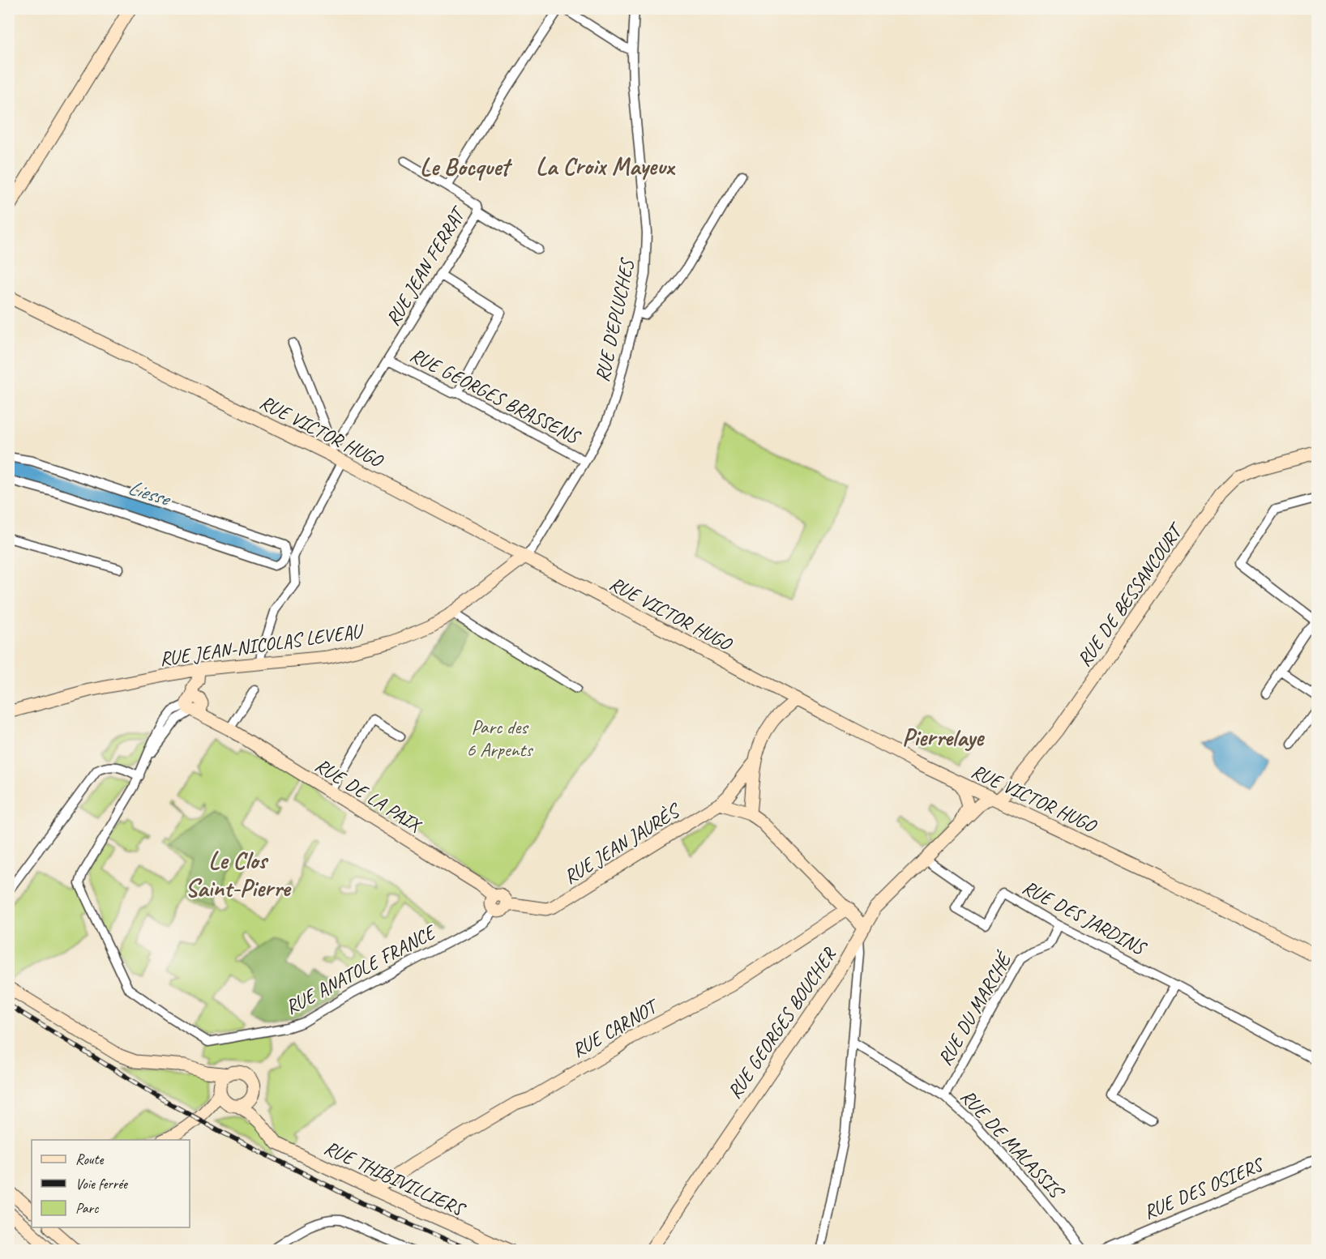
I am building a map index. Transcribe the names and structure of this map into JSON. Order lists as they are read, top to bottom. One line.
{"streets":{"street":["RUE JEAN FERRAT","RUE D'EPLUCHES","RUE GEORGES BRASSENS","RUE VICTOR HUGO","RUE DE BESSANCOURT","RUE JEAN-NICOLAS LEVEAU","RUE DE LA PAIX","RUE JEAN JAURÈS","RUE DES JARDINS","RUE ANATOLE FRANCE","RUE DU MARCHÉ","RUE GEORGES BOUCHER","RUE CARNOT","RUE DE MALASSIS","RUE THIBIVILLIERS","RUE DES OSIERS"]},"crossings":[["RUE JEAN FERRAT","RUE GEORGES BRASSENS"],["RUE JEAN FERRAT","RUE VICTOR HUGO"],["RUE D'EPLUCHES","RUE GEORGES BRASSENS"],["RUE D'EPLUCHES","RUE VICTOR HUGO"],["RUE D'EPLUCHES","RUE JEAN-NICOLAS LEVEAU"],["RUE VICTOR HUGO","RUE DE BESSANCOURT"],["RUE VICTOR HUGO","RUE JEAN-NICOLAS LEVEAU"],["RUE VICTOR HUGO","RUE GEORGES BOUCHER"],["RUE DE BESSANCOURT","RUE GEORGES BOUCHER"],["RUE DE LA PAIX","RUE JEAN JAURÈS"],["RUE DE LA PAIX","RUE ANATOLE FRANCE"],["RUE JEAN JAURÈS","RUE ANATOLE FRANCE"],["RUE DES JARDINS","RUE DU MARCHÉ"],["RUE DES JARDINS","RUE GEORGES BOUCHER"],["RUE DU MARCHÉ","RUE DE MALASSIS"],["RUE CARNOT","RUE THIBIVILLIERS"]],"districts":["La Croix Mayeux","Le Bocquet","Pierrelaye","Le Clos Saint-Pierre"],"water":["Liesse"],"parks":["Parc des 6 Arpents"],"legend":["Route","Voie ferrée","Parc"]}
